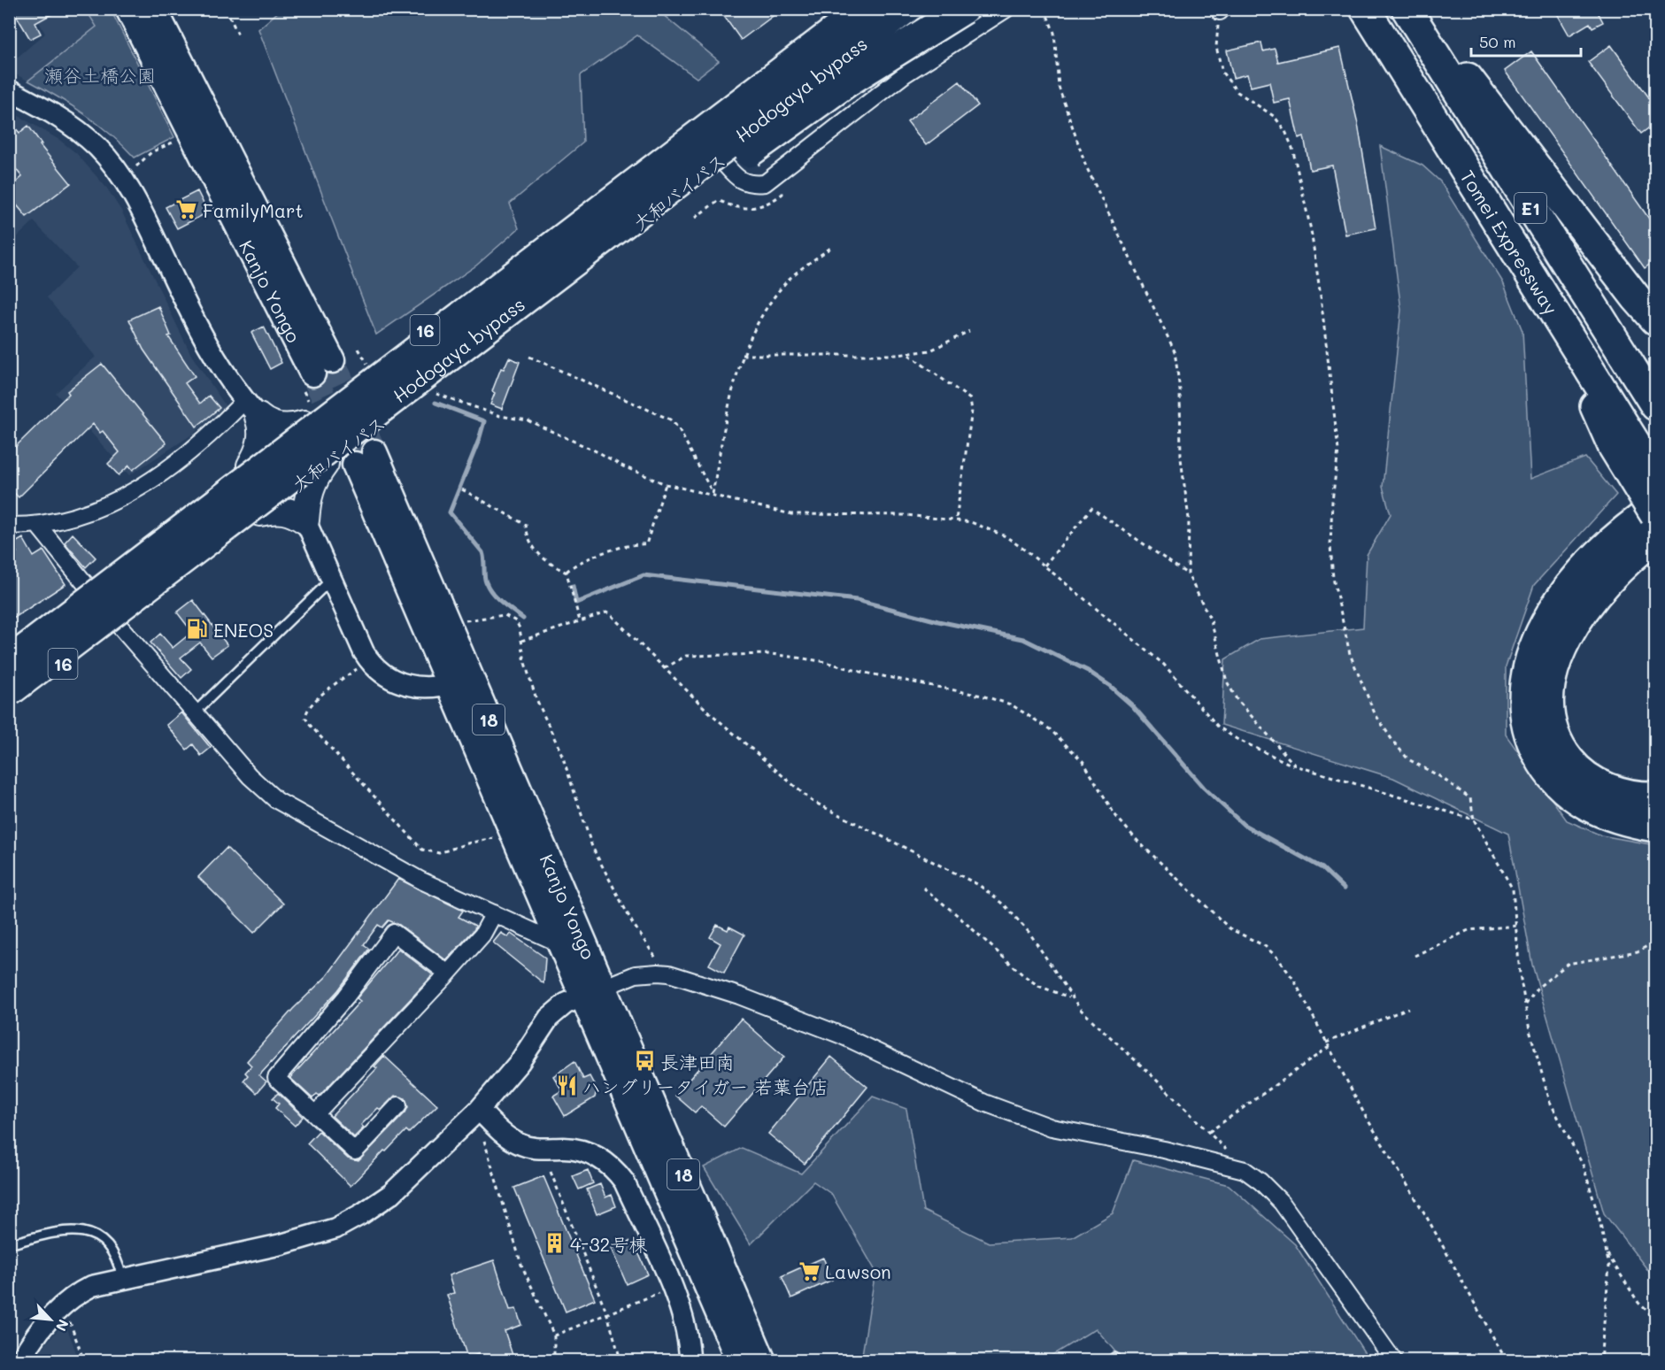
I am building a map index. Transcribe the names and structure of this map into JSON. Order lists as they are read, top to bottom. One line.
{"streets":{"highway":["Hodogaya bypass","大和バイパス","E1","Tomei Expressway","16"],"main road":["Kanjo Yongo","18"]},"crossings":[["Hodogaya bypass","大和バイパス"]],"parks":["瀬谷土橋公園"],"places":{"supermarket":["FamilyMart","Lawson"],"fuel station":["ENEOS"],"bus stop":["長津田南"],"restaurant":["ハングリータイガー 若葉台店"],"building":["4-32号棟"]},"scale_bar":"50 m","north":"bottom right"}
